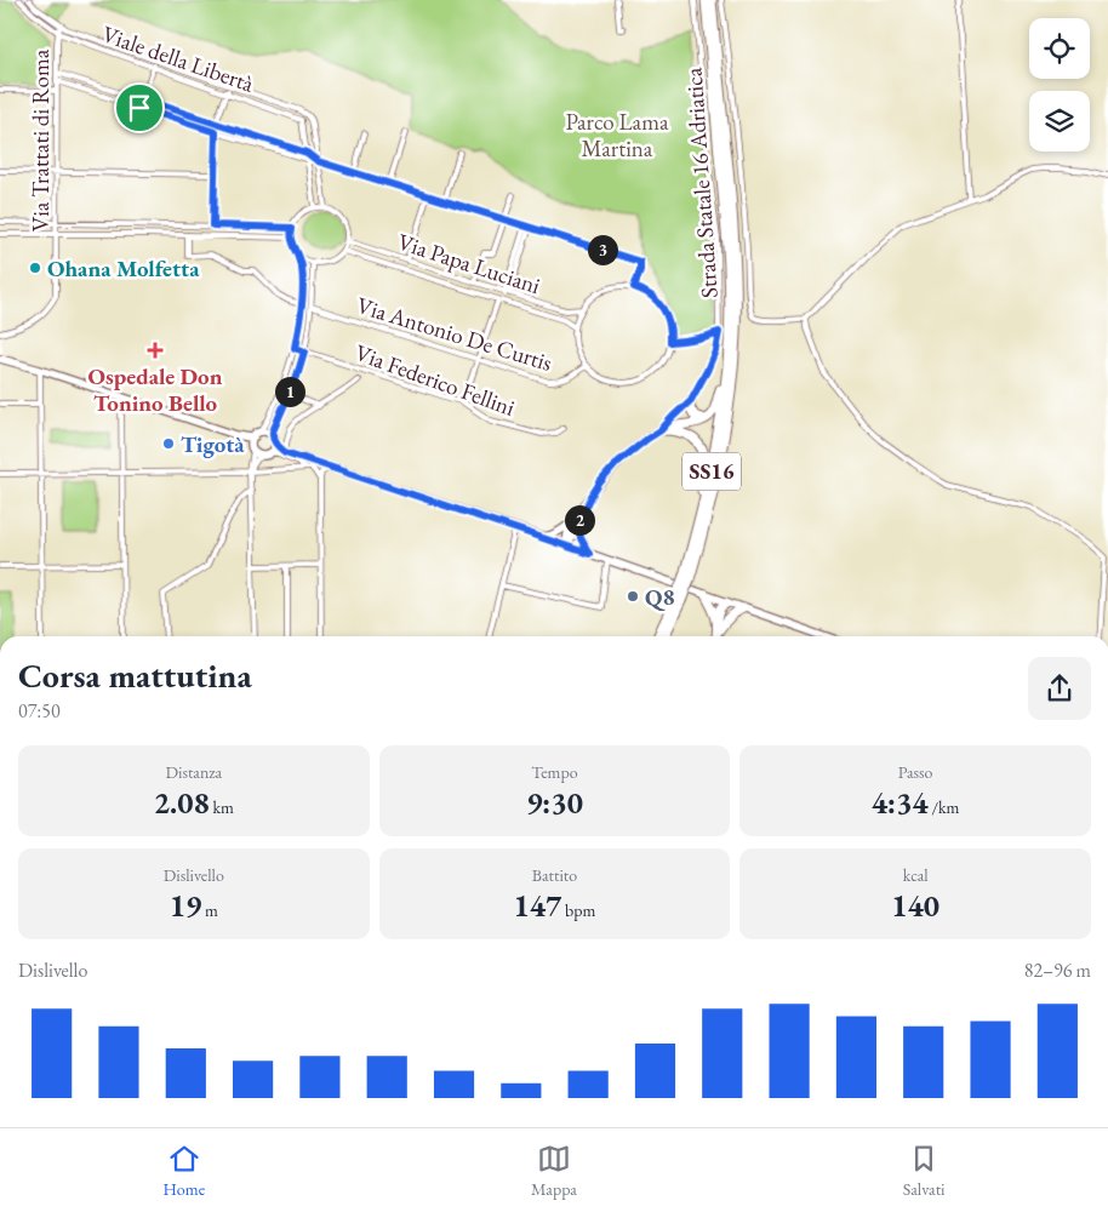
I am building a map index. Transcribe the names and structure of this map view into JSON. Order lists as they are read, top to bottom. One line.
{"streets":{"highway":["Strada Statale 16 Adriatica","SS16"],"street":["Viale della Libertà","Via Trattati di Roma","Via Papa Luciani","Via Antonio De Curtis","Via Federico Fellini"]},"crossings":[["Viale della Libertà","Via Trattati di Roma"],["Via Papa Luciani","Via Antonio De Curtis"]],"parks":["Parco Lama Martina"],"places":{"other":["Ohana Molfetta","Tigotà","Q8"],"health":["Ospedale Don Tonino Bello"]},"page":{"pins":["3","1","2"],"heading":["Corsa mattutina","07:50"],"stats":[["Distanza","2.08 km"],["Tempo","9:30"],["Passo","4:34 /km"],["Dislivello","19 m"],["Battito","147 bpm"],["kcal","140"]],"chart":["Dislivello","82–96 m"],"tabs":["Home","Mappa","Salvati"]}}
